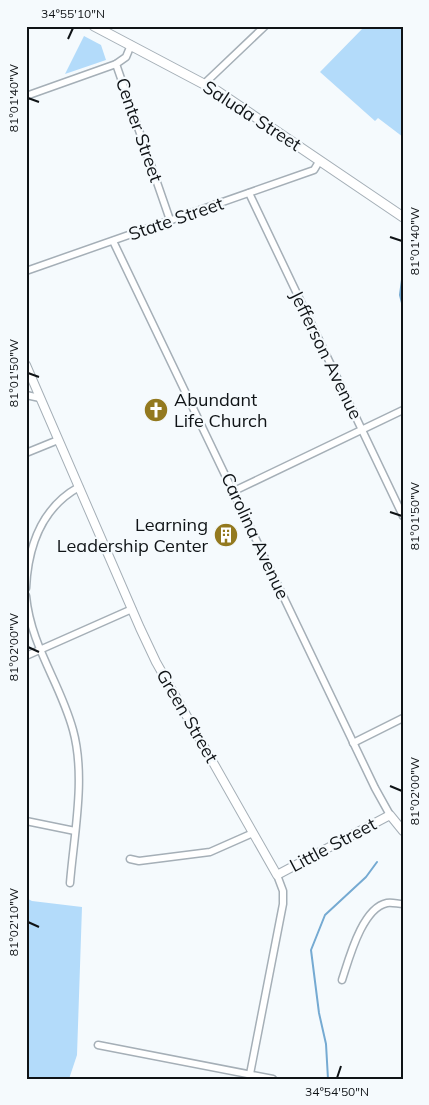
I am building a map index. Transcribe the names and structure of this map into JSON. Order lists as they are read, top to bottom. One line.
{"streets":{"main road":["Saluda Street"],"street":["Center Street","State Street","Jefferson Avenue","Carolina Avenue","Green Street","Little Street"]},"crossings":[["Saluda Street","Center Street"],["Saluda Street","State Street"],["Center Street","State Street"],["State Street","Jefferson Avenue"],["State Street","Carolina Avenue"],["Carolina Avenue","Little Street"],["Green Street","Little Street"]],"places":{"church":["Abundant Life Church"],"building":["Learning Leadership Center"]},"coordinates":["34°55'10\"N","81°01'40\"W","81°01'50\"W","81°02'00\"W","81°02'10\"W","34°54'50\"N"]}
